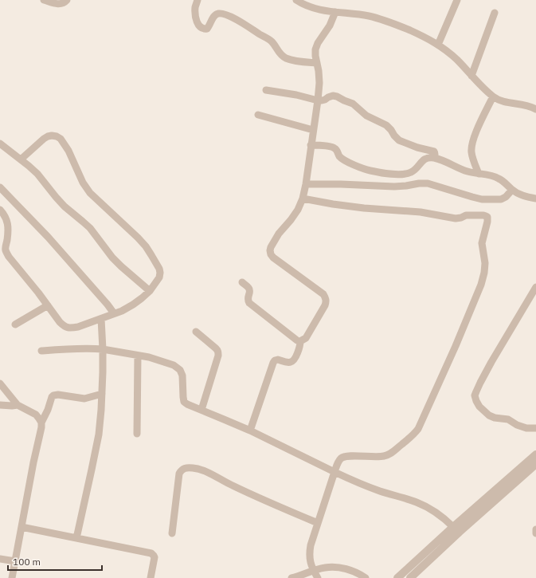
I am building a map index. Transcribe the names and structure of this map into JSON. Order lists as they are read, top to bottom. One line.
{"scale_bar":"100 m"}
